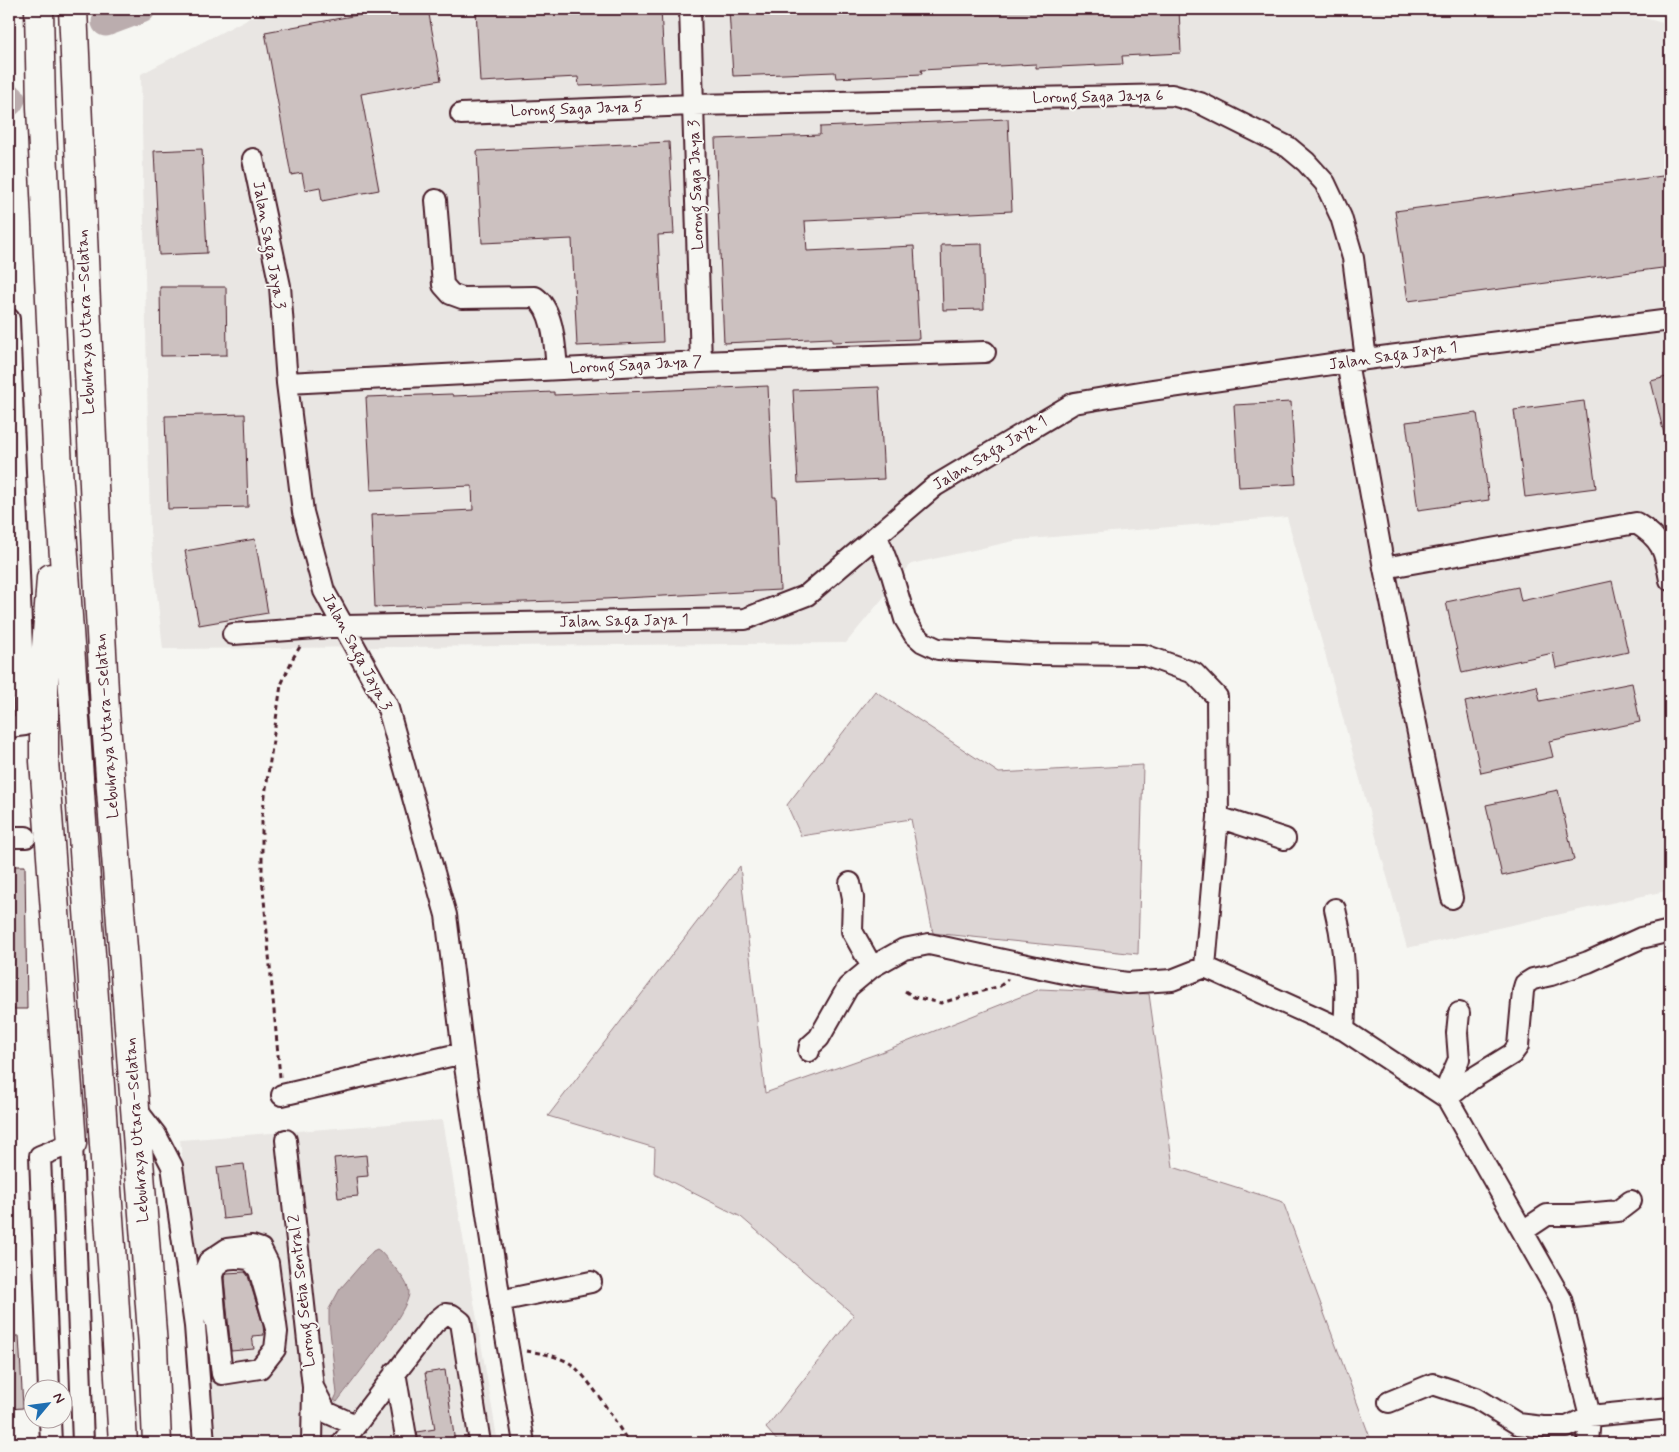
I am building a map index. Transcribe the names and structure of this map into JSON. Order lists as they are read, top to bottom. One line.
{"streets":{"highway":["Lebuhraya Utara–Selatan"],"street":["Lorong Saga Jaya 6","Lorong Saga Jaya 5","Lorong Saga Jaya 3","Jalan Saga Jaya 3","Jalan Saga Jaya 1","Lorong Saga Jaya 7","Lorong Setia Sentral 2"]},"crossings":[["Lorong Saga Jaya 6","Lorong Saga Jaya 5"],["Lorong Saga Jaya 6","Lorong Saga Jaya 3"],["Lorong Saga Jaya 6","Jalan Saga Jaya 1"],["Lorong Saga Jaya 5","Lorong Saga Jaya 3"],["Lorong Saga Jaya 3","Lorong Saga Jaya 7"],["Jalan Saga Jaya 3","Jalan Saga Jaya 1"],["Jalan Saga Jaya 3","Lorong Saga Jaya 7"]],"north":"top right"}
